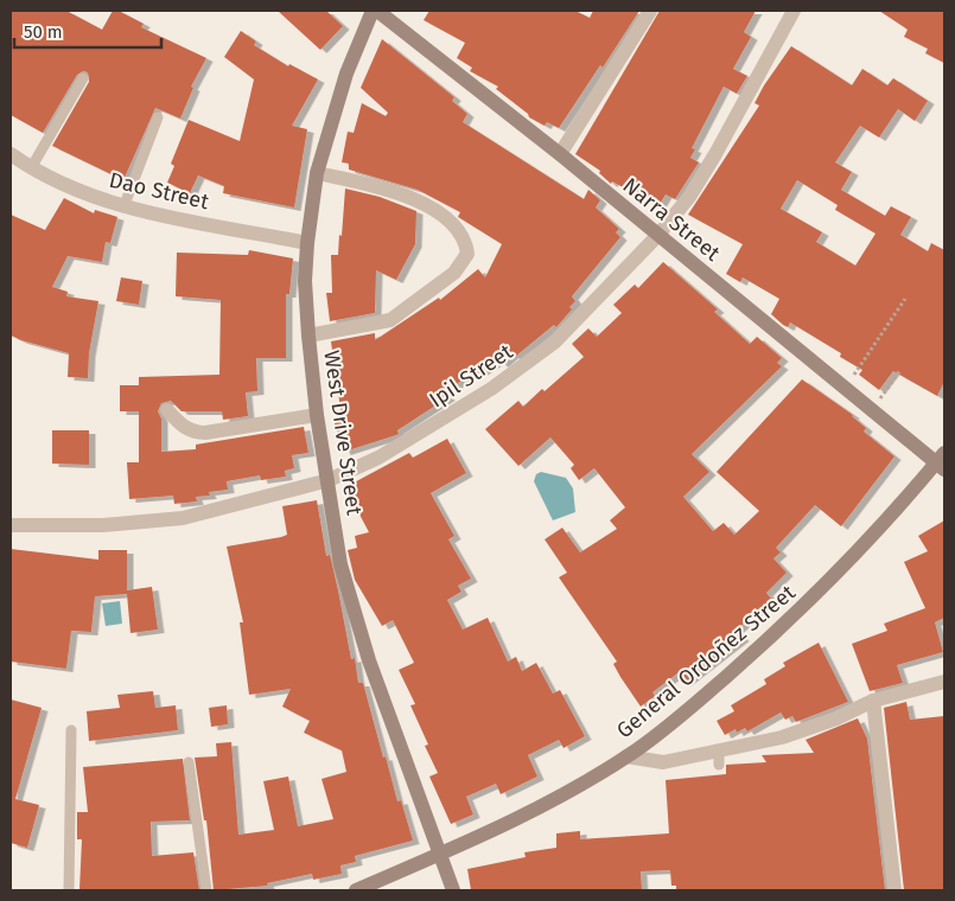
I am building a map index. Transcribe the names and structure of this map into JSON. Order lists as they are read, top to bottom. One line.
{"streets":{"street":["Dao Street","Narra Street","Ipil Street","West Drive Street","General Ordoñez Street"]},"crossings":[["Dao Street","West Drive Street"],["Narra Street","Ipil Street"],["Narra Street","General Ordoñez Street"],["Ipil Street","West Drive Street"],["West Drive Street","General Ordoñez Street"]],"scale_bar":"50 m"}
